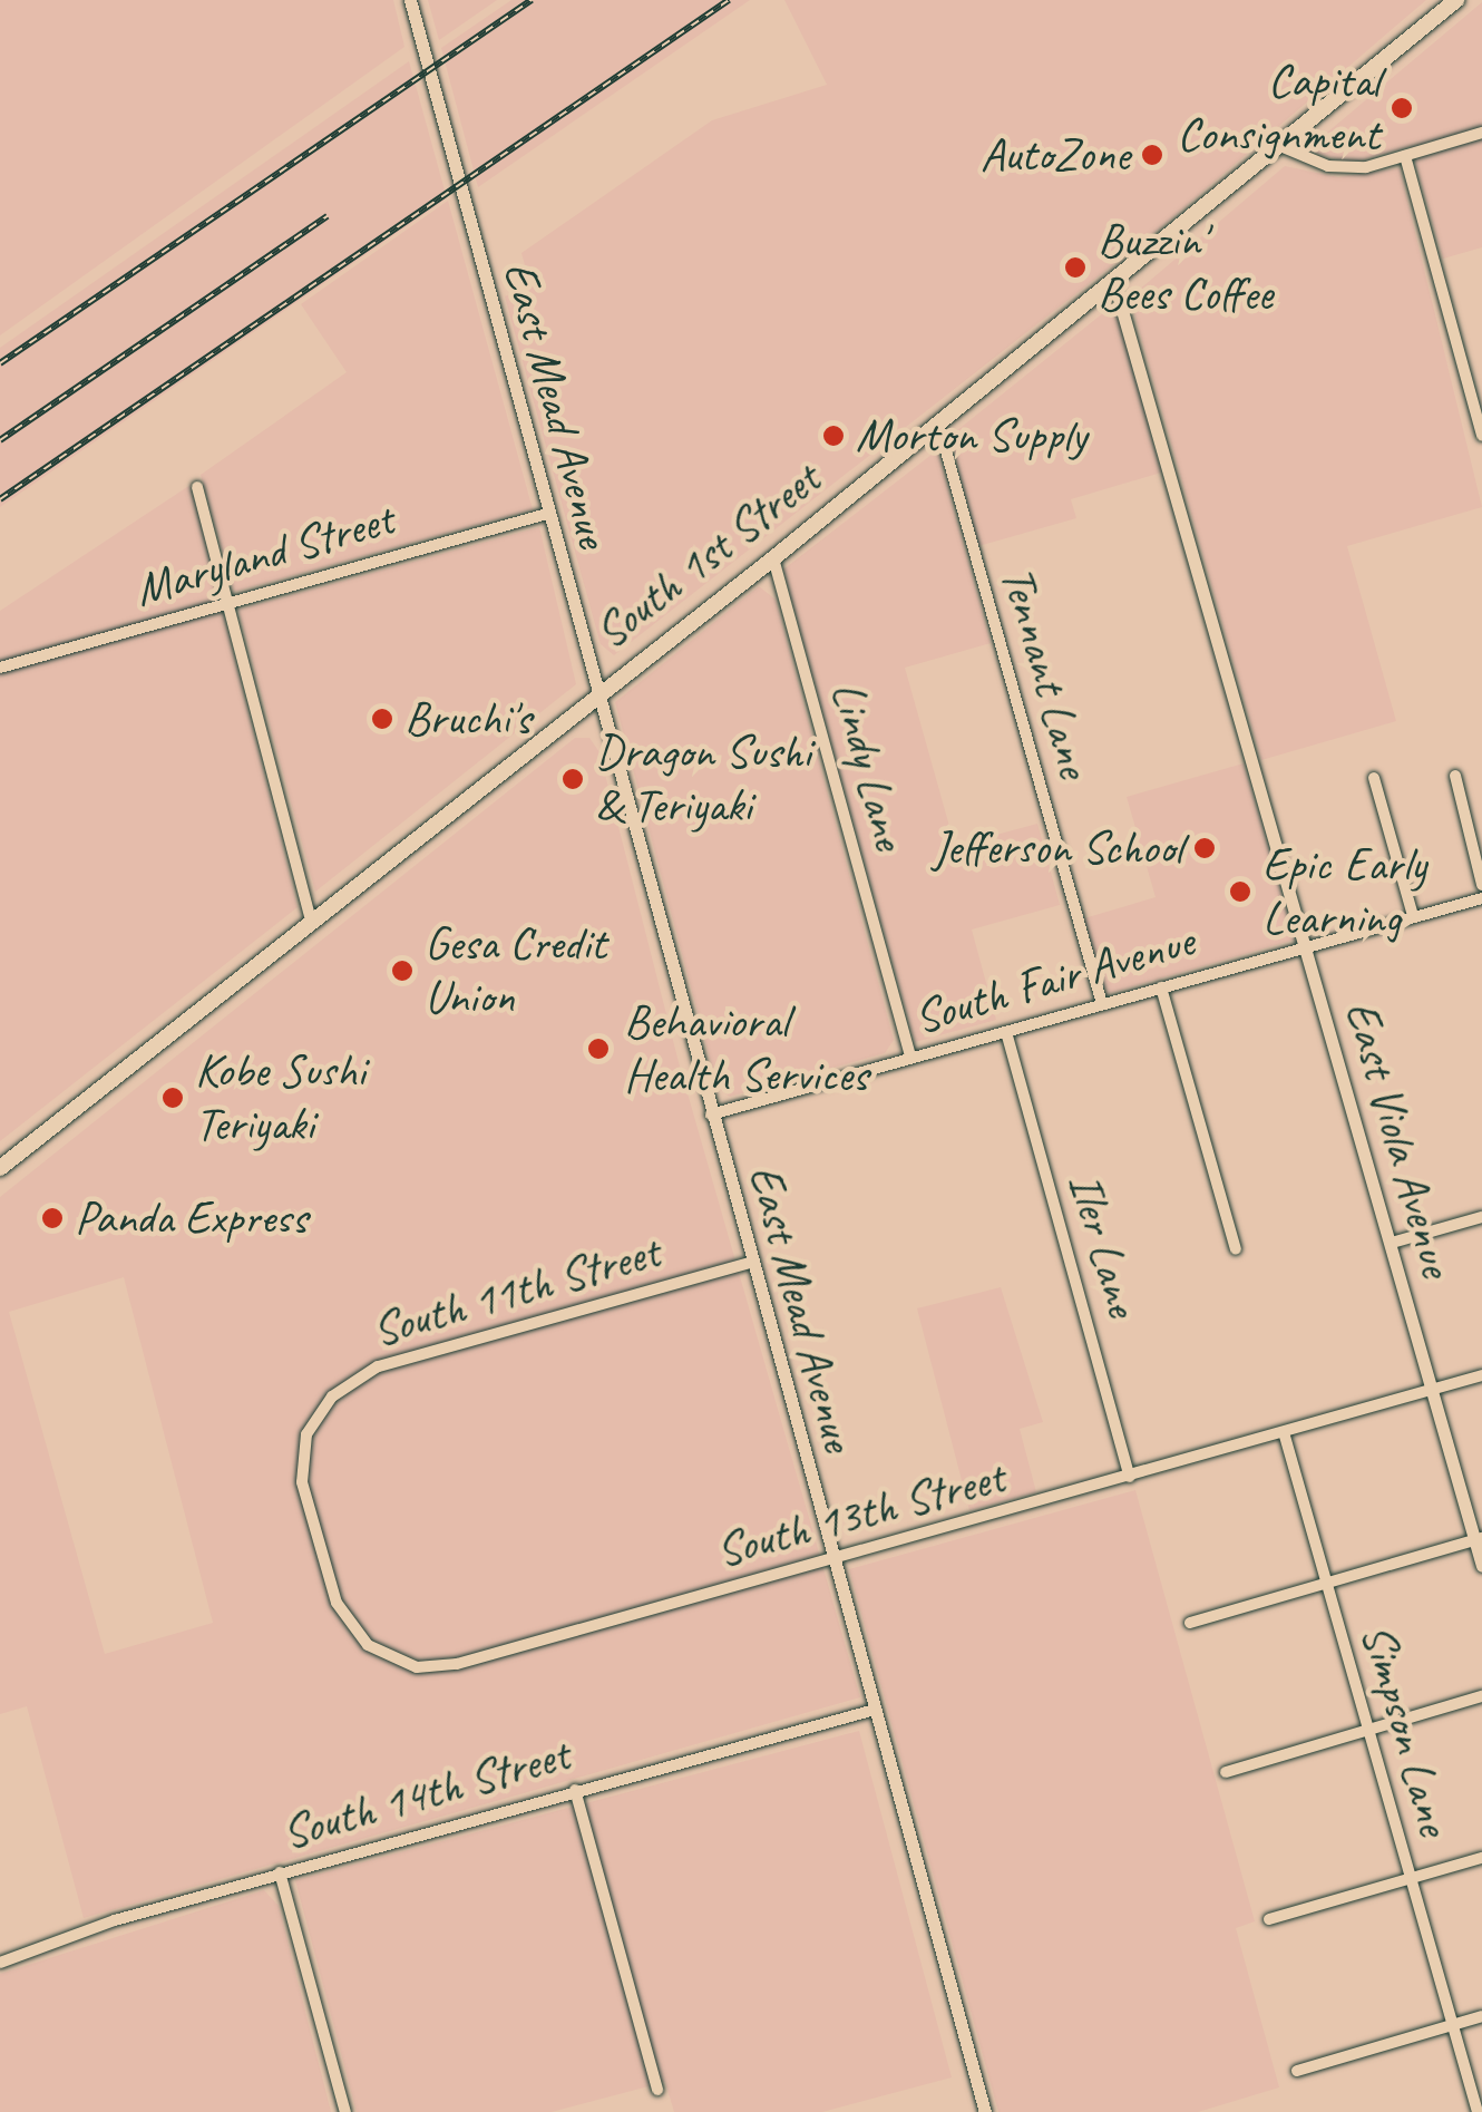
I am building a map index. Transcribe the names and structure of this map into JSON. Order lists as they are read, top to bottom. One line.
{"streets":{"main road":["South 1st Street"],"street":["East Mead Avenue","Maryland Street","Tennant Lane","Lindy Lane","South Fair Avenue","East Viola Avenue","Iler Lane","South 11th Street","South 13th Street","Simpson Lane","South 14th Street"]},"crossings":[["East Mead Avenue","Maryland Street"],["East Mead Avenue","South 1st Street"],["East Mead Avenue","South Fair Avenue"],["East Mead Avenue","South 11th Street"],["East Mead Avenue","South 13th Street"],["East Mead Avenue","South 14th Street"],["South 1st Street","Tennant Lane"],["South 1st Street","Lindy Lane"],["South 1st Street","East Viola Avenue"],["Tennant Lane","South Fair Avenue"],["Lindy Lane","South Fair Avenue"],["South Fair Avenue","East Viola Avenue"],["South Fair Avenue","Iler Lane"],["East Viola Avenue","South 13th Street"],["Iler Lane","South 13th Street"],["South 11th Street","South 13th Street"],["South 13th Street","Simpson Lane"]],"places":["Capital Consignment","AutoZone","Buzzin' Bees Coffee","Morton Supply","Bruchi's","Dragon Sushi & Teriyaki","Jefferson School","Epic Early Learning","Gesa Credit Union","Behavioral Health Services","Kobe Sushi Teriyaki","Panda Express"]}
